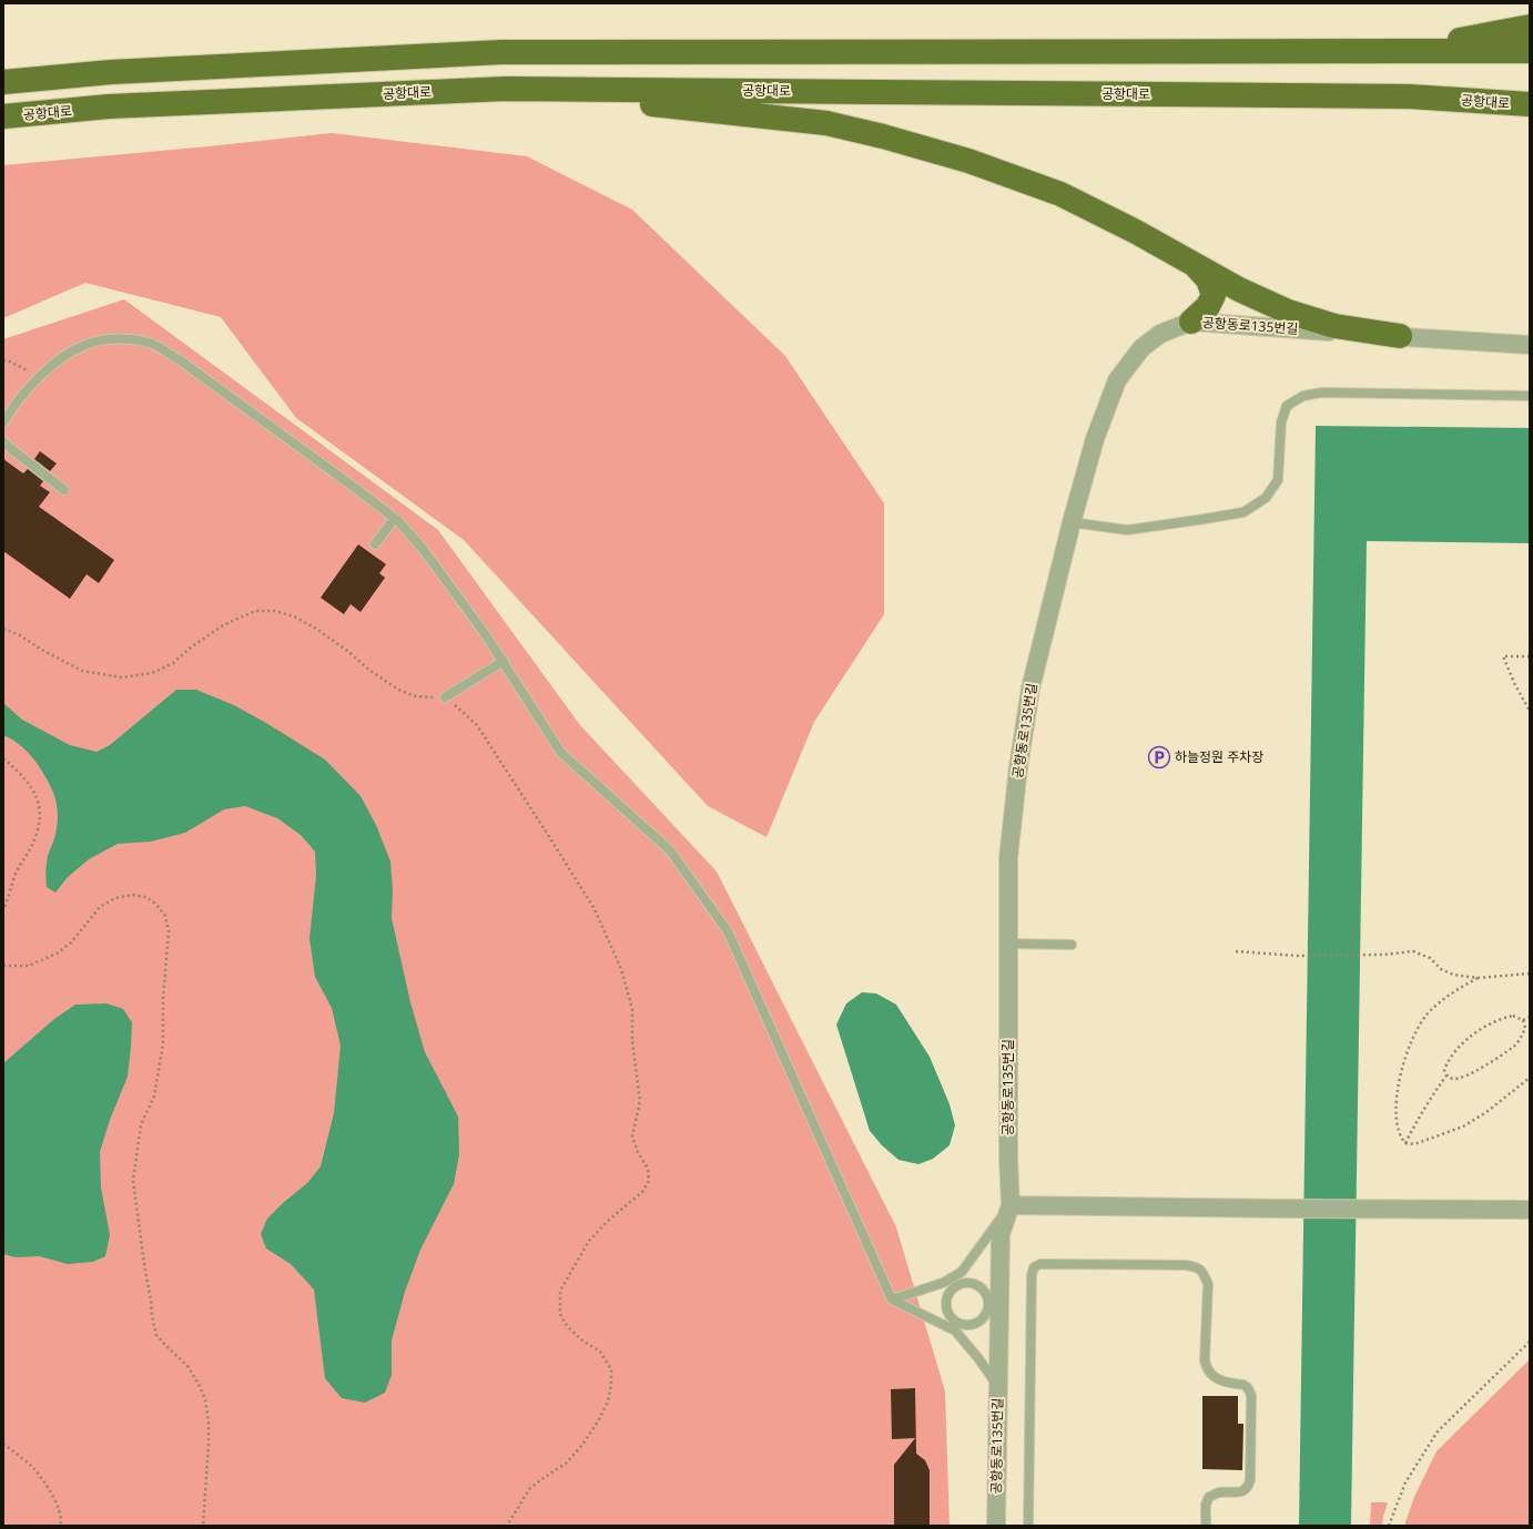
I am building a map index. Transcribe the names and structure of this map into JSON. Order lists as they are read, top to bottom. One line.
{"streets":{"highway":["공항대로"],"street":["공항동로135번길"]},"places":{"parking":["하늘정원 주차장"]}}
